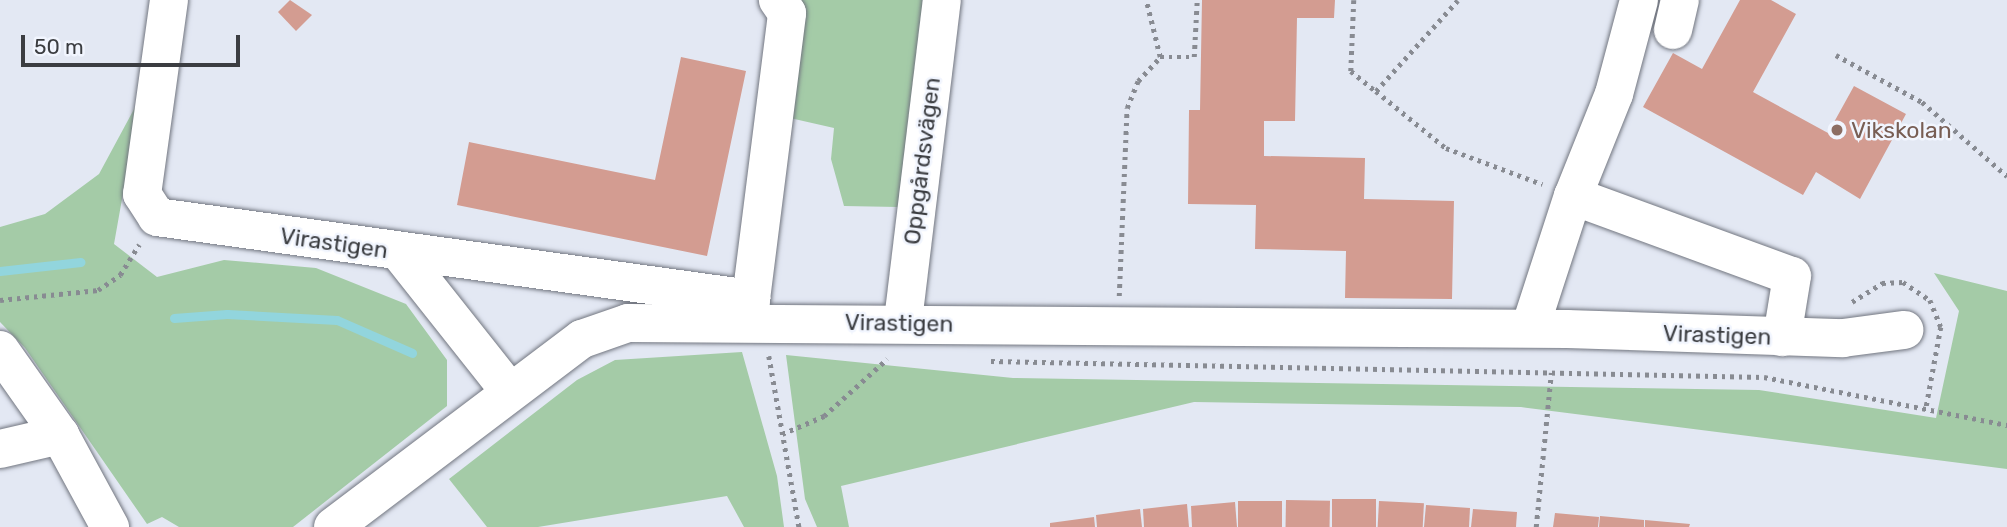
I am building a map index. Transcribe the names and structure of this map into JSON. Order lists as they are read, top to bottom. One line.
{"streets":{"street":["Oppgårdsvägen","Virastigen"]},"crossings":[["Oppgårdsvägen","Virastigen"]],"places":["Vikskolan"],"scale_bar":"50 m"}
